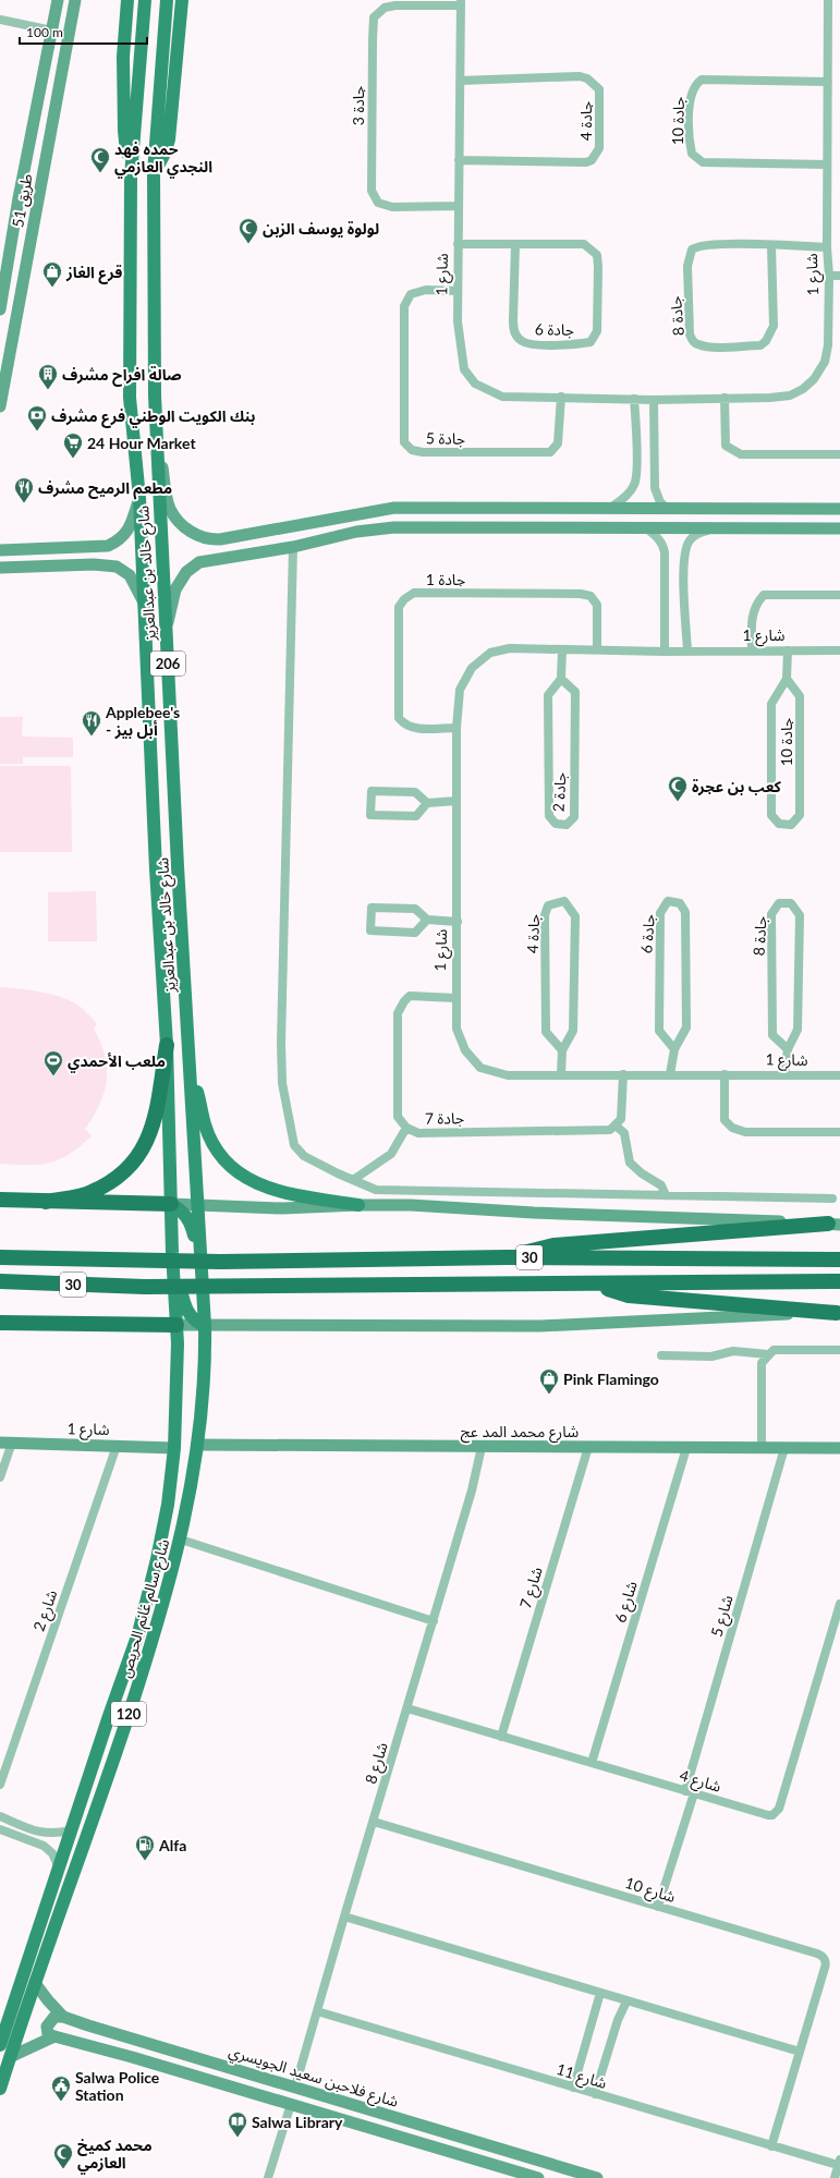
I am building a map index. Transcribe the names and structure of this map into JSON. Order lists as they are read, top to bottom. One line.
{"streets":{"highway":["30"],"main road":["شارع خالد بن عبدالعزيز","206","شارع سالم غانم الحريص","120"],"street":["جادة 3","جادة 4","جادة 10","طريق 51","شارع 1","جادة 8","جادة 6","جادة 5","جادة 1","جادة 2","جادة 7","شارع محمد المد عج","شارع 7","شارع 6","شارع 2","شارع 5","شارع 8","شارع 4","شارع 10","شارع فلاحبن سعيد الجويسري","شارع 11"]},"crossings":[["جادة 3","شارع 1"],["جادة 4","شارع 1"],["جادة 10","شارع 1"],["شارع 1","جادة 8"],["شارع 1","جادة 6"],["شارع 1","جادة 5"],["شارع 1","جادة 1"],["شارع 1","جادة 7"],["شارع 1","شارع سالم غانم الحريص"],["شارع 1","شارع 2"],["شارع خالد بن عبدالعزيز","شارع سالم غانم الحريص"],["شارع محمد المد عج","شارع 7"],["شارع محمد المد عج","شارع 6"],["شارع محمد المد عج","شارع سالم غانم الحريص"],["شارع محمد المد عج","شارع 5"],["شارع محمد المد عج","شارع 8"],["شارع 7","شارع 4"],["شارع 6","شارع 4"],["شارع 5","شارع 4"],["شارع 5","شارع 10"],["شارع 8","شارع 4"],["شارع 8","شارع 10"],["شارع 8","شارع فلاحبن سعيد الجويسري"],["شارع 8","شارع 11"],["شارع 10","شارع 11"]],"places":{"mosque":["حمده فهد النجدي العازمي","لولوة يوسف الزبن","كعب بن عجرة","محمد كميخ العازمي"],"shop":["قرع الغاز","Pink Flamingo"],"building":["صالة افراح مشرف"],"bank":["بنك الكويت الوطني فرع مشرف"],"supermarket":["24 Hour Market"],"restaurant":["مطعم الرميح مشرف","Applebee's - أبل بيز"],"sports":["ملعب الأحمدي"],"fuel station":["Alfa"],"public building":["Salwa Police Station"],"library":["Salwa Library"]},"scale_bar":"100 m"}
